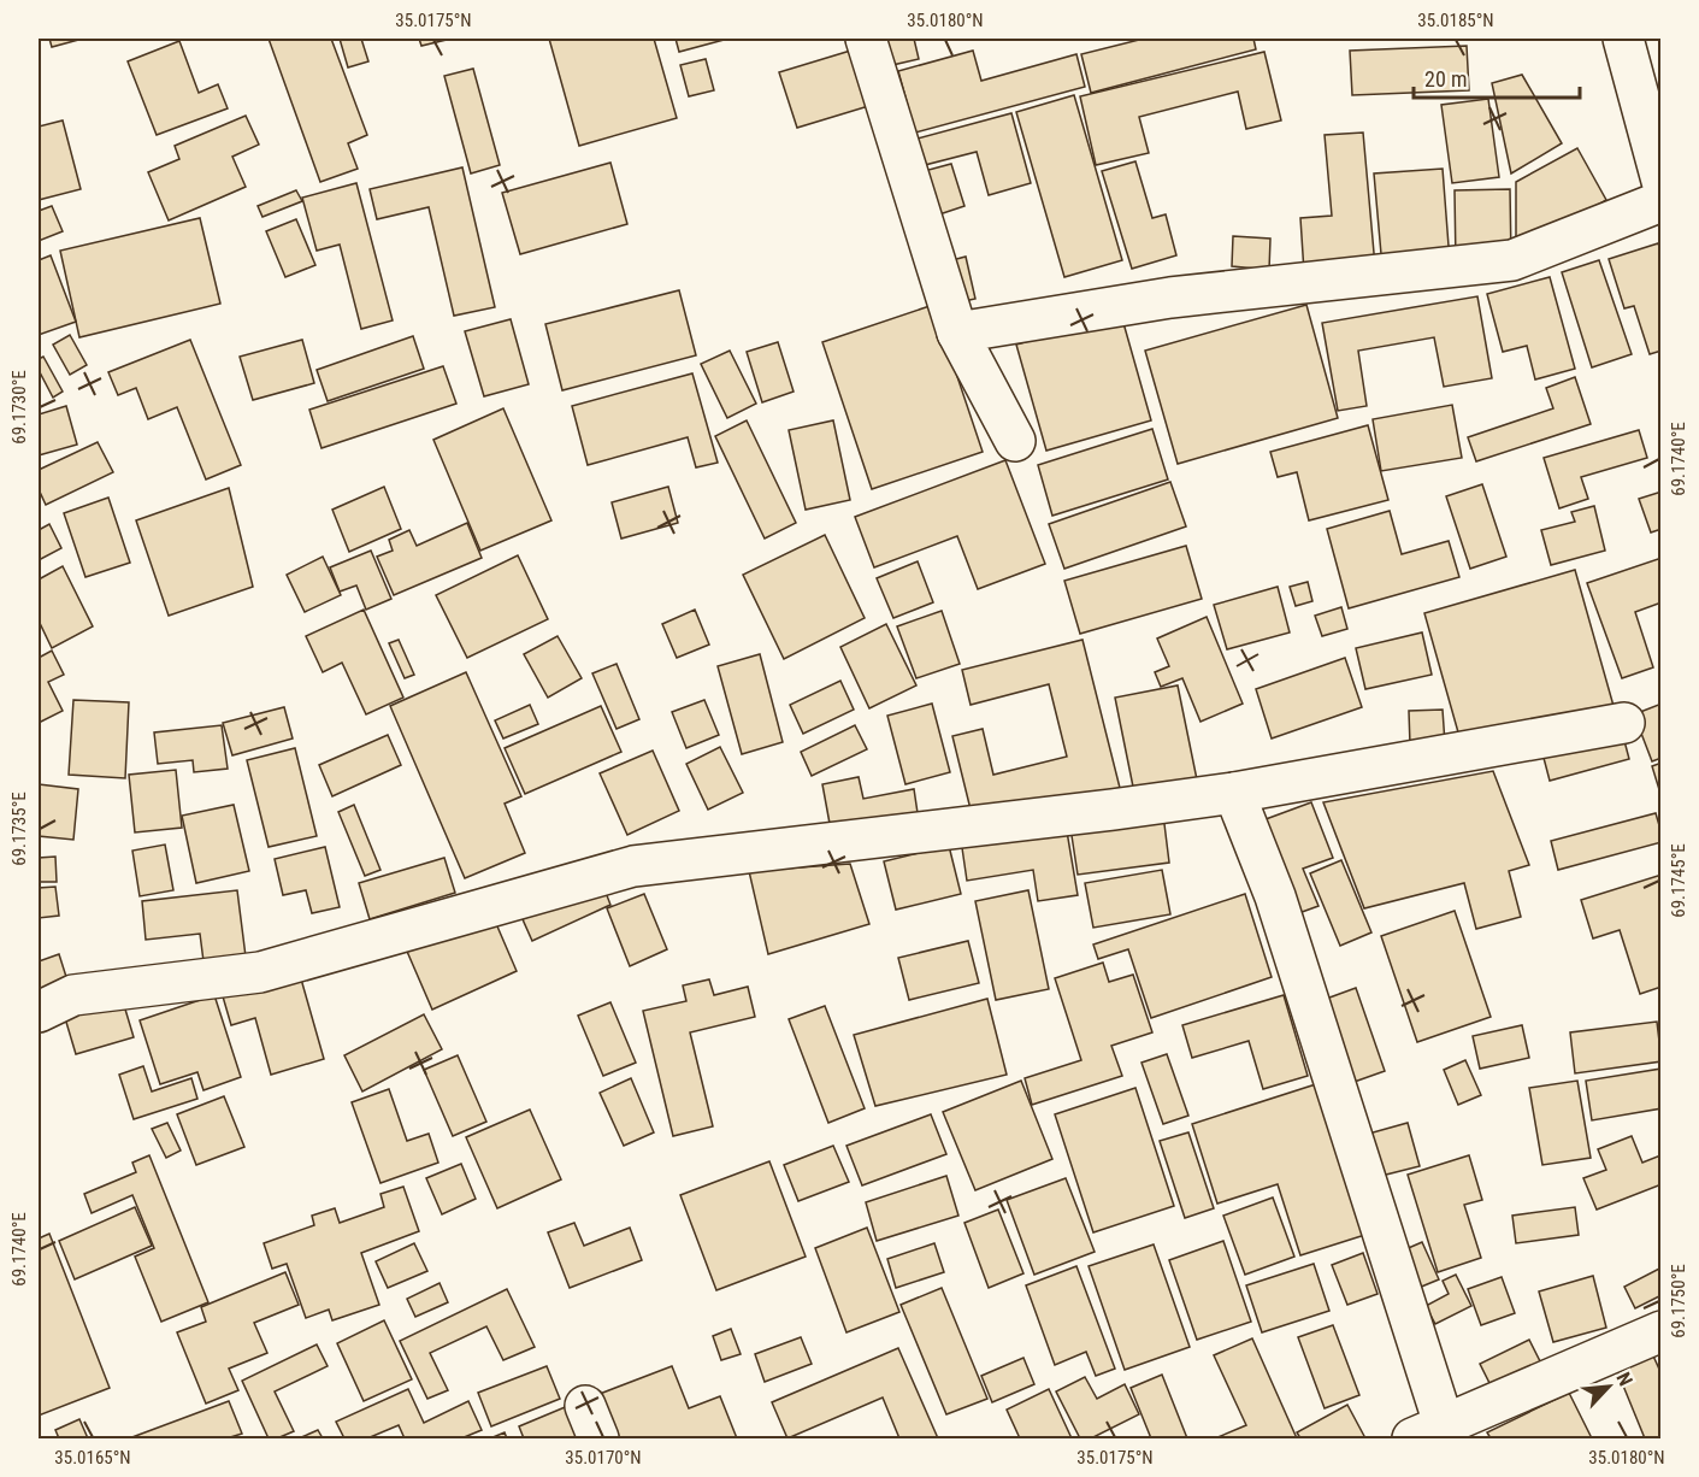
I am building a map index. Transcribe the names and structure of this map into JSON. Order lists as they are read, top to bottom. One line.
{"scale_bar":"20 m","north":"top right","coordinates":["35.0175°N","35.0180°N","35.0185°N","69.1730°E","69.1740°E","69.1735°E","69.1745°E","69.1750°E","35.0165°N","35.0170°N"]}
